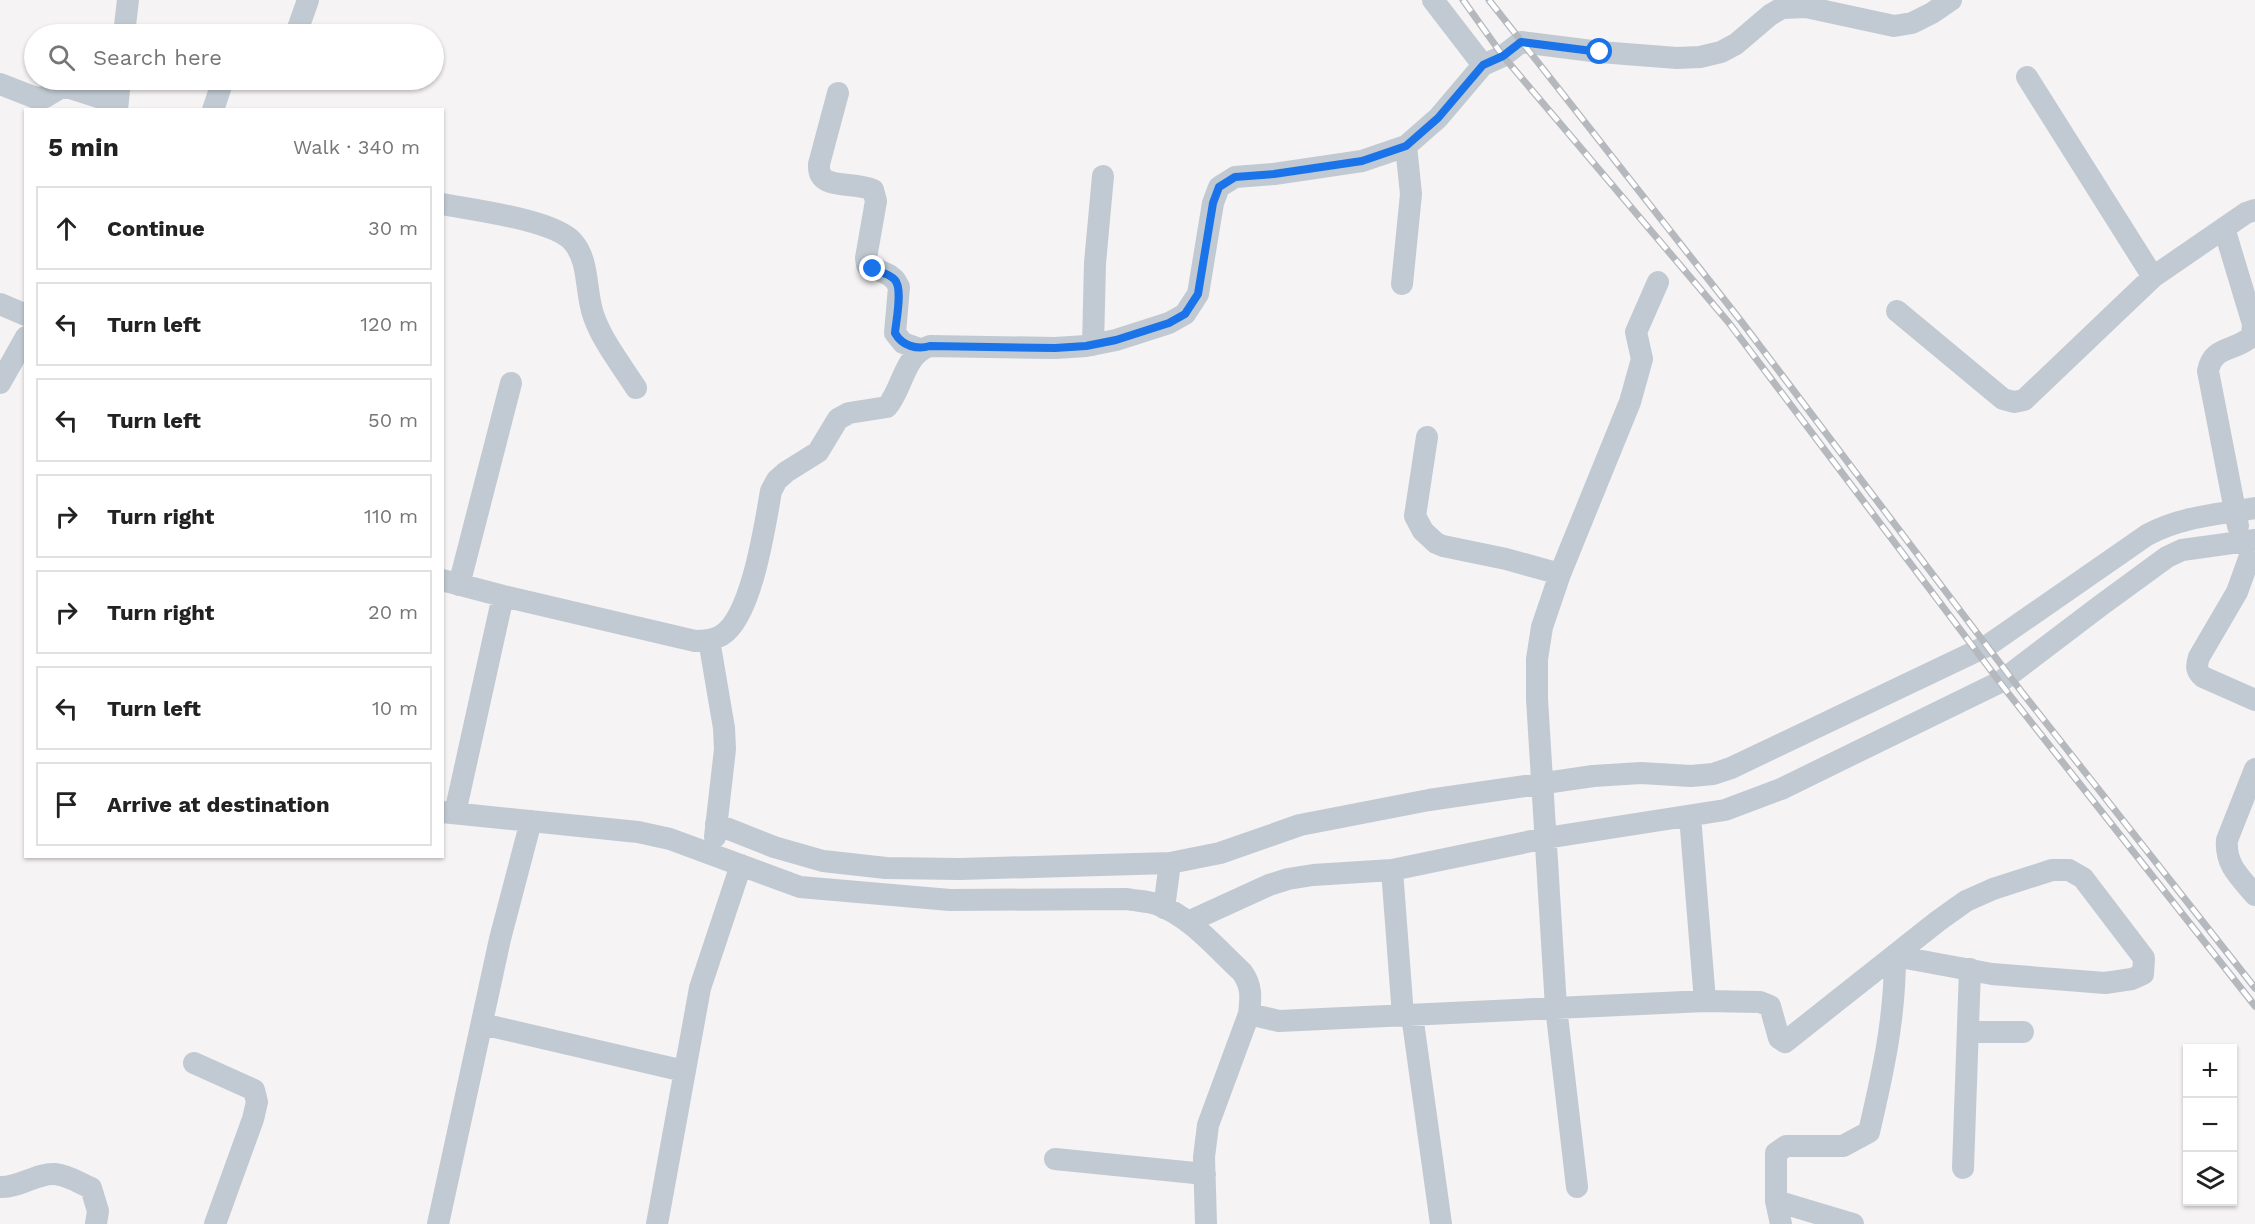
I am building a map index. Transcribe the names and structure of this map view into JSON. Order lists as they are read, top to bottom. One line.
{"page":{"search":"Search here","heading":["5 min","Walk · 340 m"],"list":[["Continue","30 m"],["Turn left","120 m"],["Turn left","50 m"],["Turn right","110 m"],["Turn right","20 m"],["Turn left","10 m"],"Arrive at destination"],"map_buttons":["+","−"]}}
